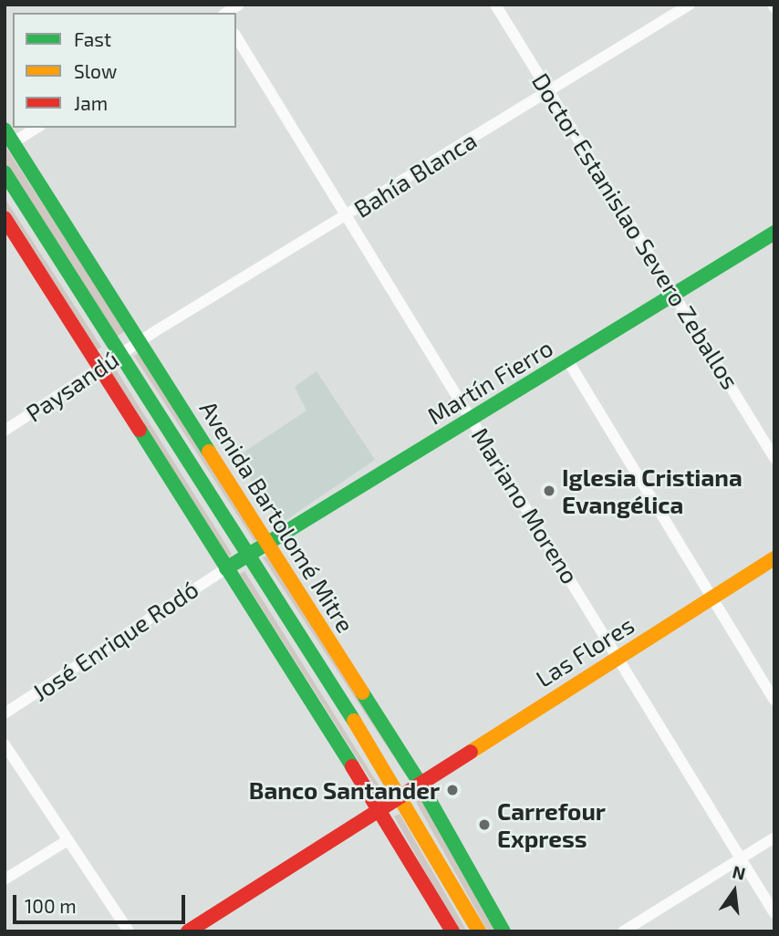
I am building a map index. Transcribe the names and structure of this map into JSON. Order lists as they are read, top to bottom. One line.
{"streets":{"street":["Bahía Blanca","Doctor Estanislao Severo Zeballos","Martín Fierro","Paysandú","Mariano Moreno","Avenida Bartolomé Mitre","José Enrique Rodó","Las Flores"]},"crossings":[["Bahía Blanca","Doctor Estanislao Severo Zeballos"],["Bahía Blanca","Paysandú"],["Bahía Blanca","Mariano Moreno"],["Bahía Blanca","Avenida Bartolomé Mitre"],["Doctor Estanislao Severo Zeballos","Martín Fierro"],["Martín Fierro","Mariano Moreno"],["Martín Fierro","Avenida Bartolomé Mitre"],["Martín Fierro","José Enrique Rodó"],["Paysandú","Avenida Bartolomé Mitre"],["Mariano Moreno","Las Flores"],["Avenida Bartolomé Mitre","Las Flores"]],"places":["Iglesia Cristiana Evangélica","Banco Santander","Carrefour Express"],"legend":["Fast","Slow","Jam"],"scale_bar":"100 m","north":"top"}
